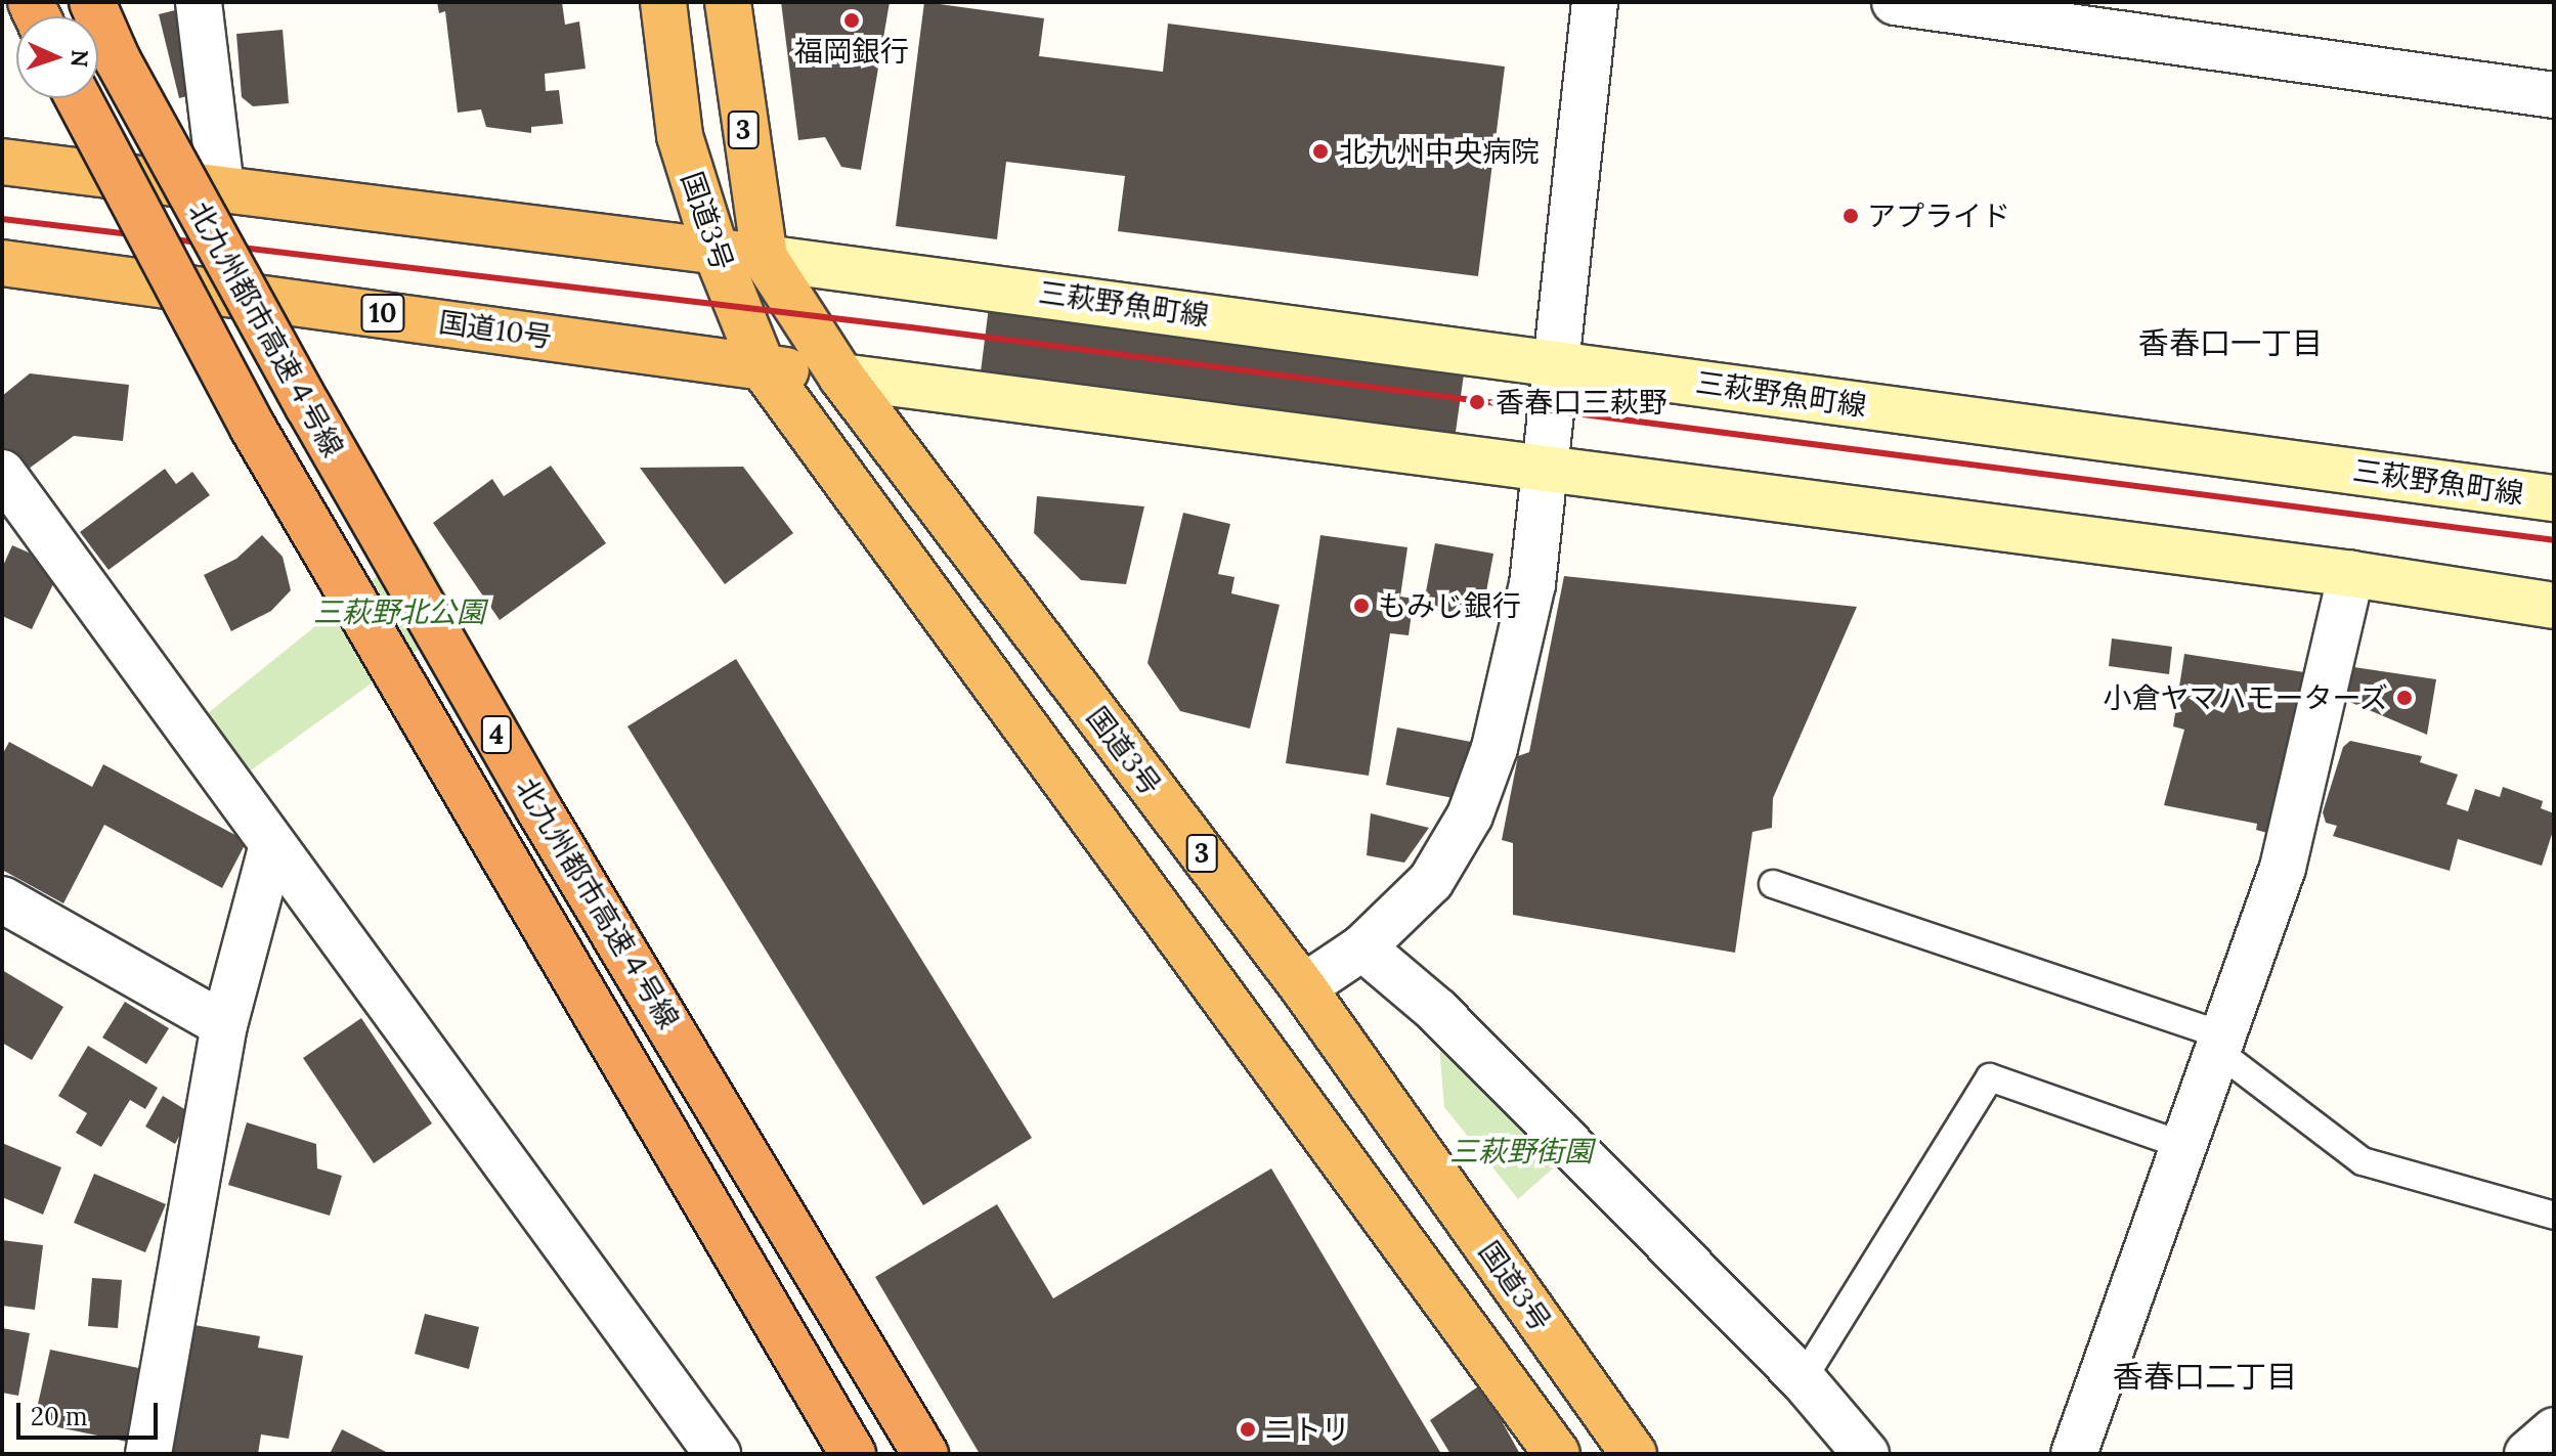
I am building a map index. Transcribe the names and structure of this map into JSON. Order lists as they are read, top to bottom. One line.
{"streets":{"highway":["3","国道3号","10","北九州都市高速４号線","国道10号","4"],"main road":["三萩野魚町線"]},"crossings":[["国道3号","三萩野魚町線"],["国道3号","国道10号"]],"districts":["香春口一丁目","香春口二丁目"],"parks":["三萩野北公園","三萩野街園"],"places":["福岡銀行","北九州中央病院","アプライド","香春口三萩野","もみじ銀行","小倉ヤマハモーターズ","ニトリ"],"scale_bar":"20 m","north":"right"}
